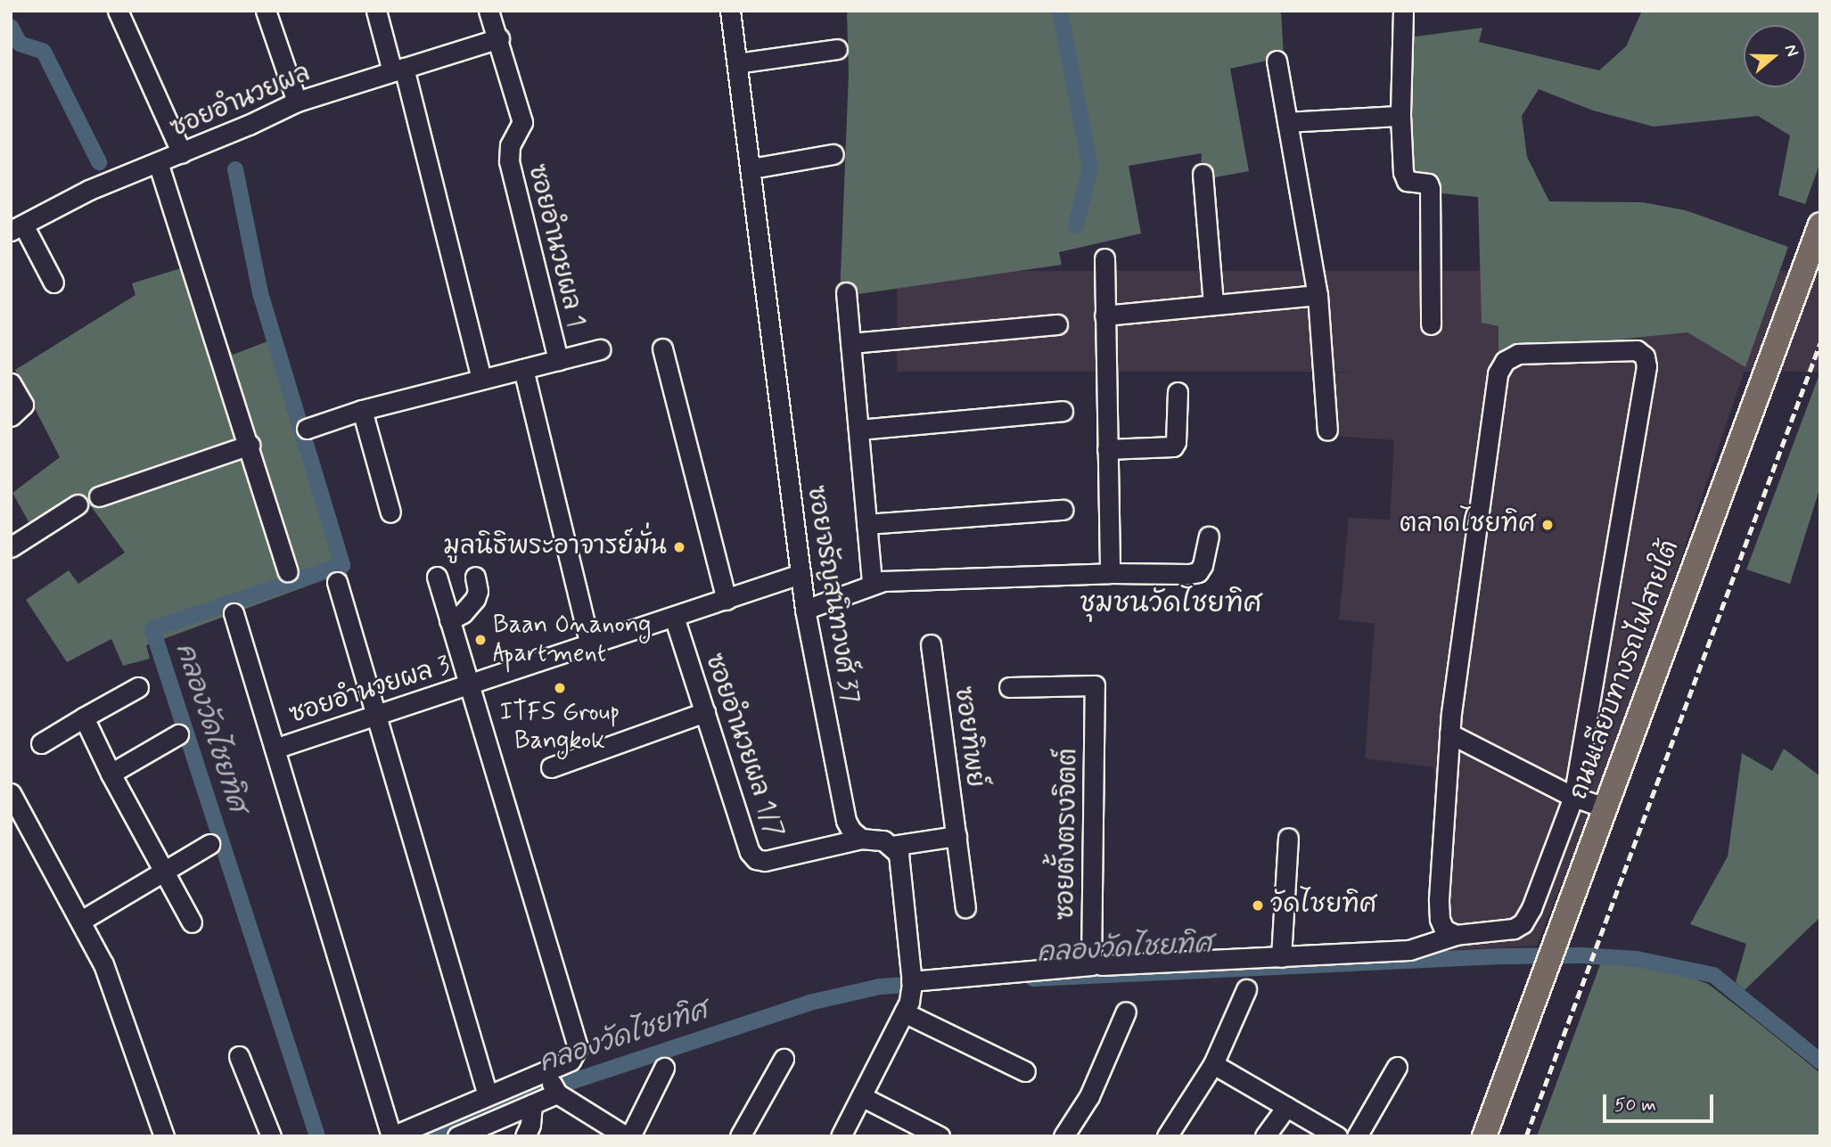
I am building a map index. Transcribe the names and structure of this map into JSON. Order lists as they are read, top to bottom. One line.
{"streets":{"main road":["ถนนเลียบทางรถไฟสายใต้"],"street":["ซอยอำนวยผล","ซอยอำนวยผล 1","ซอยจรัญสนิทวงศ์ 37","ซอยอำนวยผล 3","ซอยทิพย์","ซอยอำนวยผล 1/7","ซอยตั้งตรงจิตต์"]},"crossings":[["ซอยอำนวยผล","ซอยอำนวยผล 1"],["ซอยจรัญสนิทวงศ์ 37","ซอยอำนวยผล 3"],["ซอยจรัญสนิทวงศ์ 37","ซอยอำนวยผล 1/7"],["ซอยอำนวยผล 3","ซอยอำนวยผล 1/7"]],"districts":["ชุมชนวัดไชยทิศ"],"water":["คลองวัดไชยทิศ"],"places":["ตลาดไชยทิศ","มูลนิธิพระอาจารย์มั่น","Baan Onanong Apartment","ITFS Group Bangkok","วัดไชยทิศ"],"scale_bar":"50 m","north":"right"}
